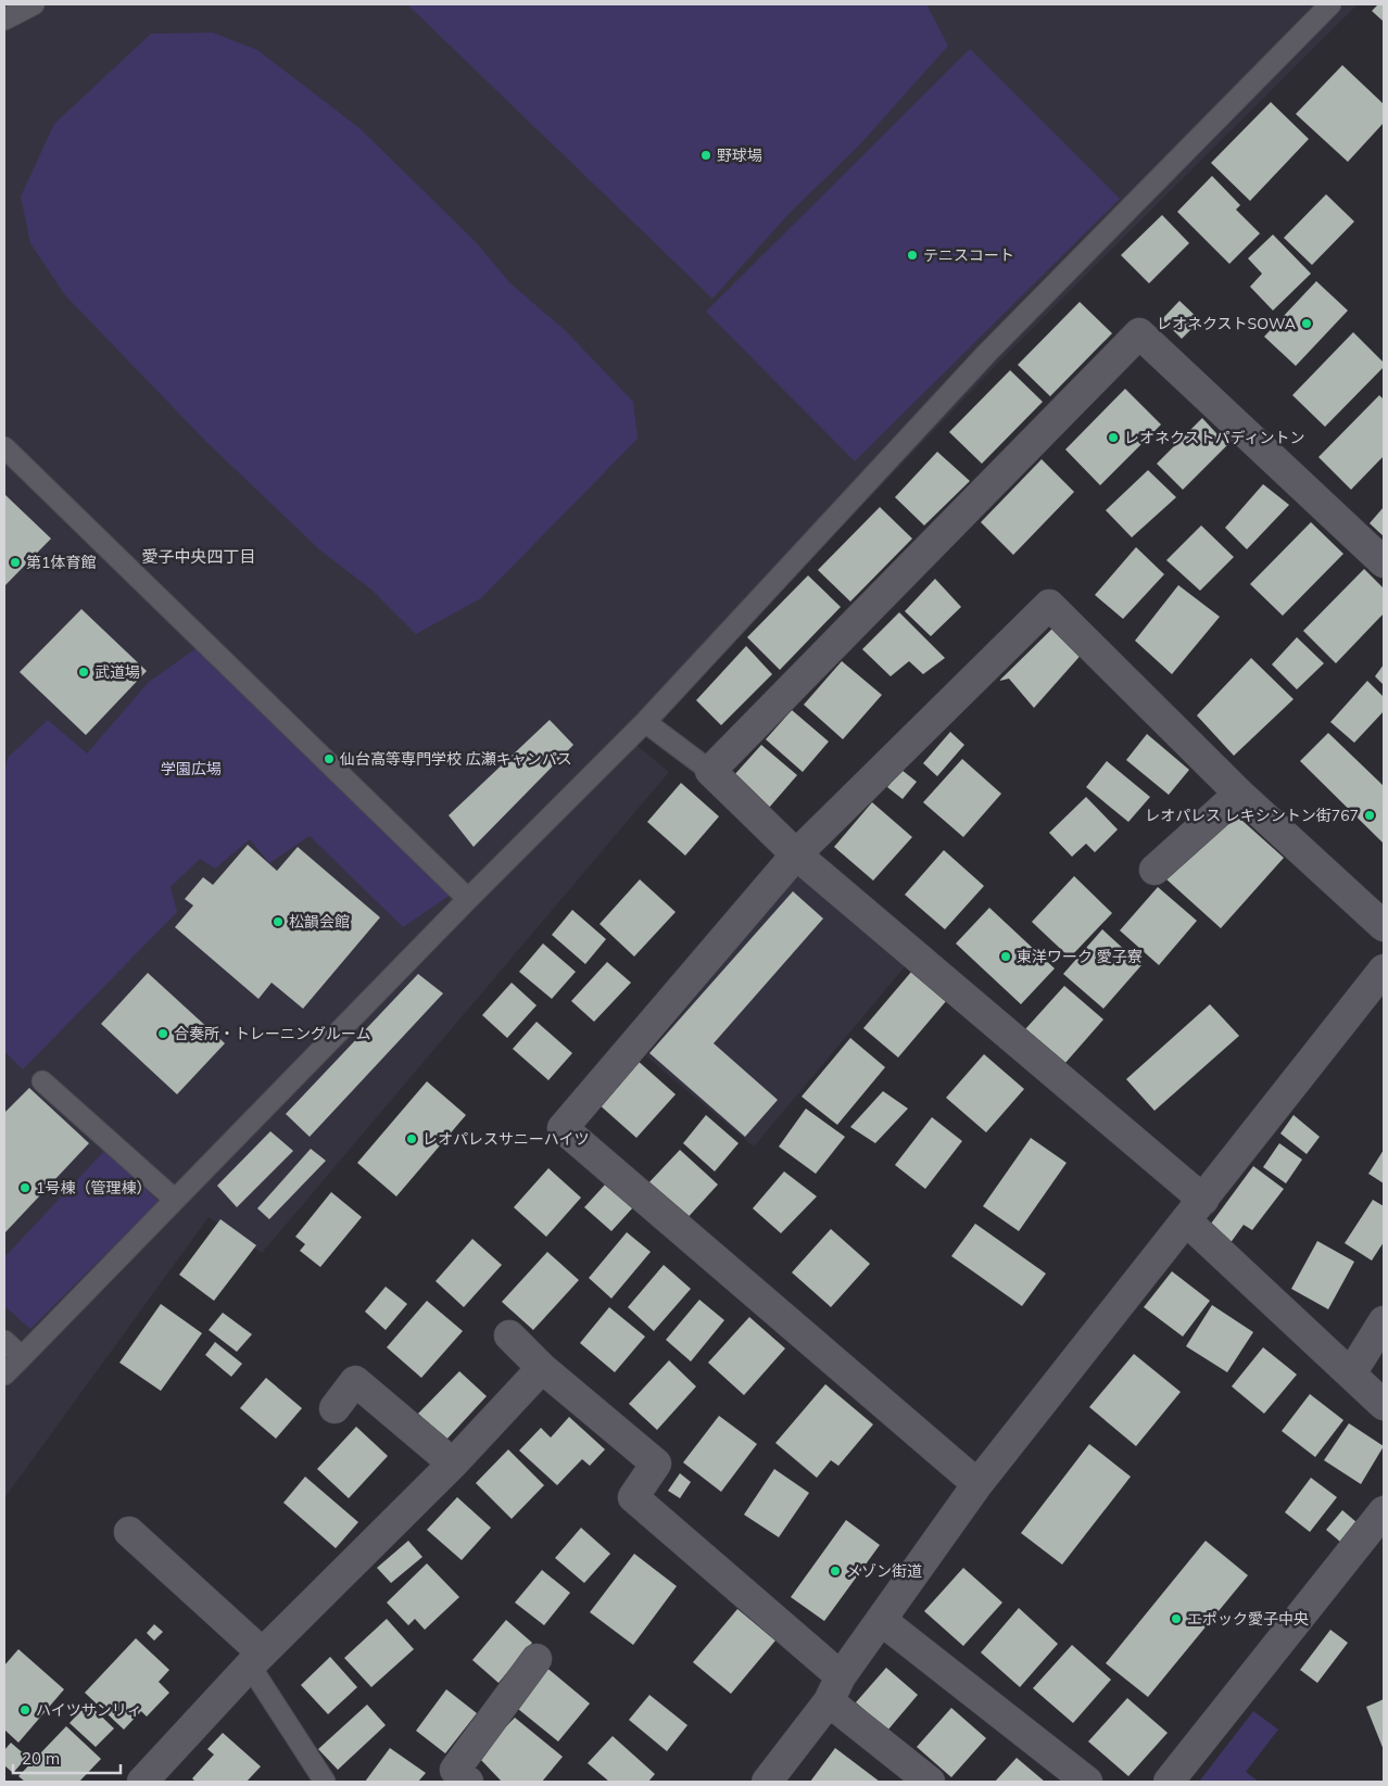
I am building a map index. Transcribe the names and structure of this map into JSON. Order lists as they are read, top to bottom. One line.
{"districts":["愛子中央四丁目"],"parks":["学園広場"],"places":["野球場","テニスコート","レオネクストSOWA","レオネクストパディントン","第1体育館","武道場","仙台高等専門学校 広瀬キャンパス","レオパレス レキシントン街767","松韻会館","東洋ワーク 愛子寮","合奏所・トレーニングルーム","レオパレスサニーハイツ","1号棟（管理棟）","メゾン街道","エポック愛子中央","ハイツサンリィ"],"scale_bar":"20 m"}
